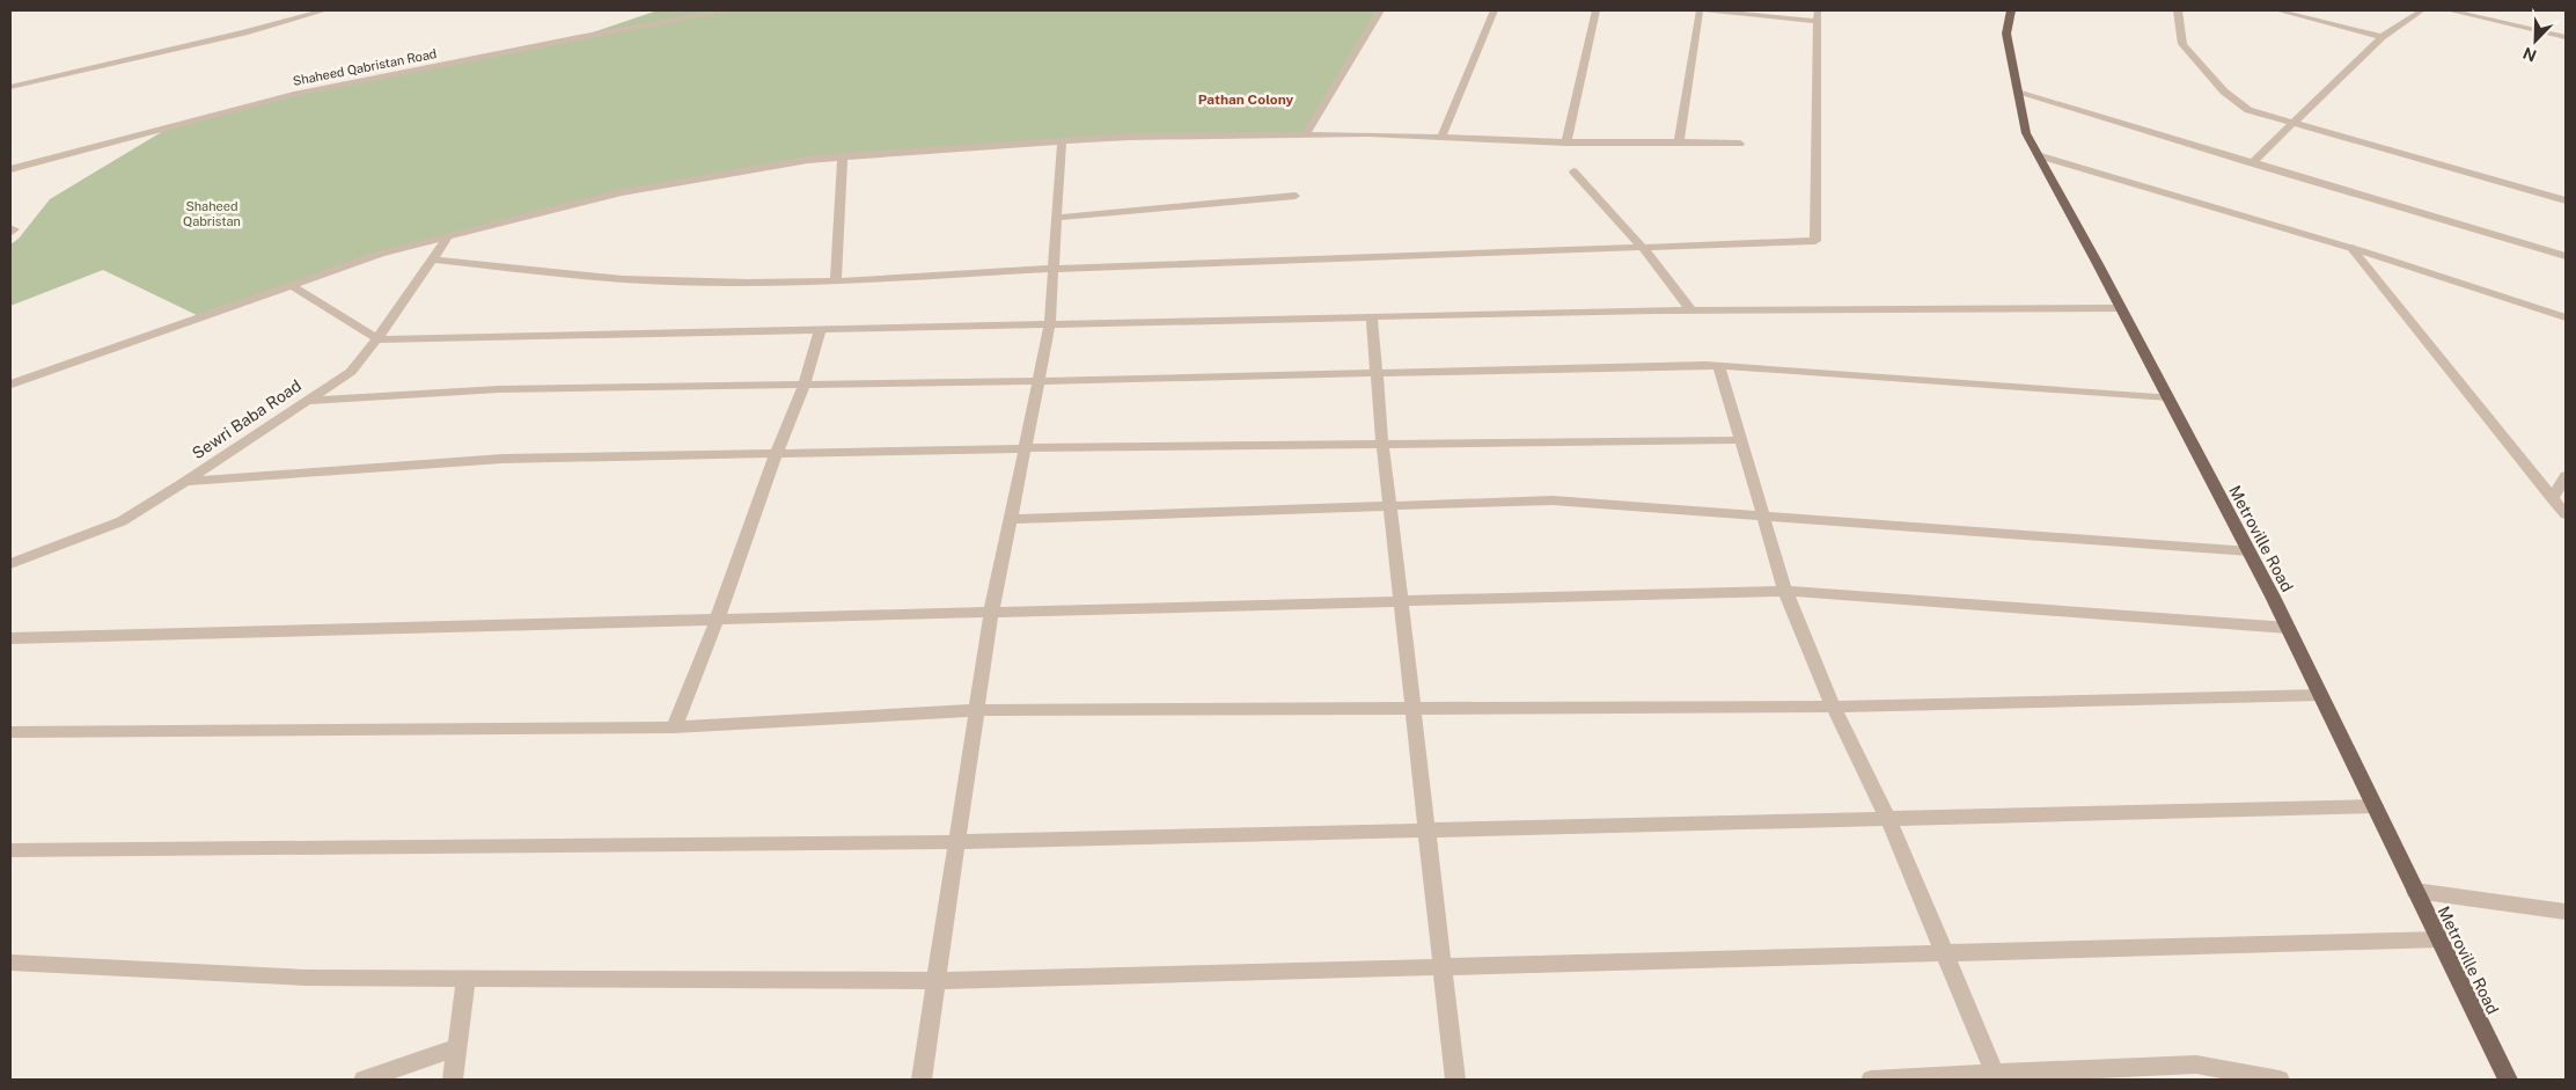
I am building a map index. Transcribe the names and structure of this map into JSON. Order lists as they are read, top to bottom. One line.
{"streets":{"main road":["Metroville Road"],"street":["Shaheed Qabristan Road","Sewri Baba Road"]},"districts":["Pathan Colony"],"parks":["Shaheed Qabristan"],"north":"bottom left"}
